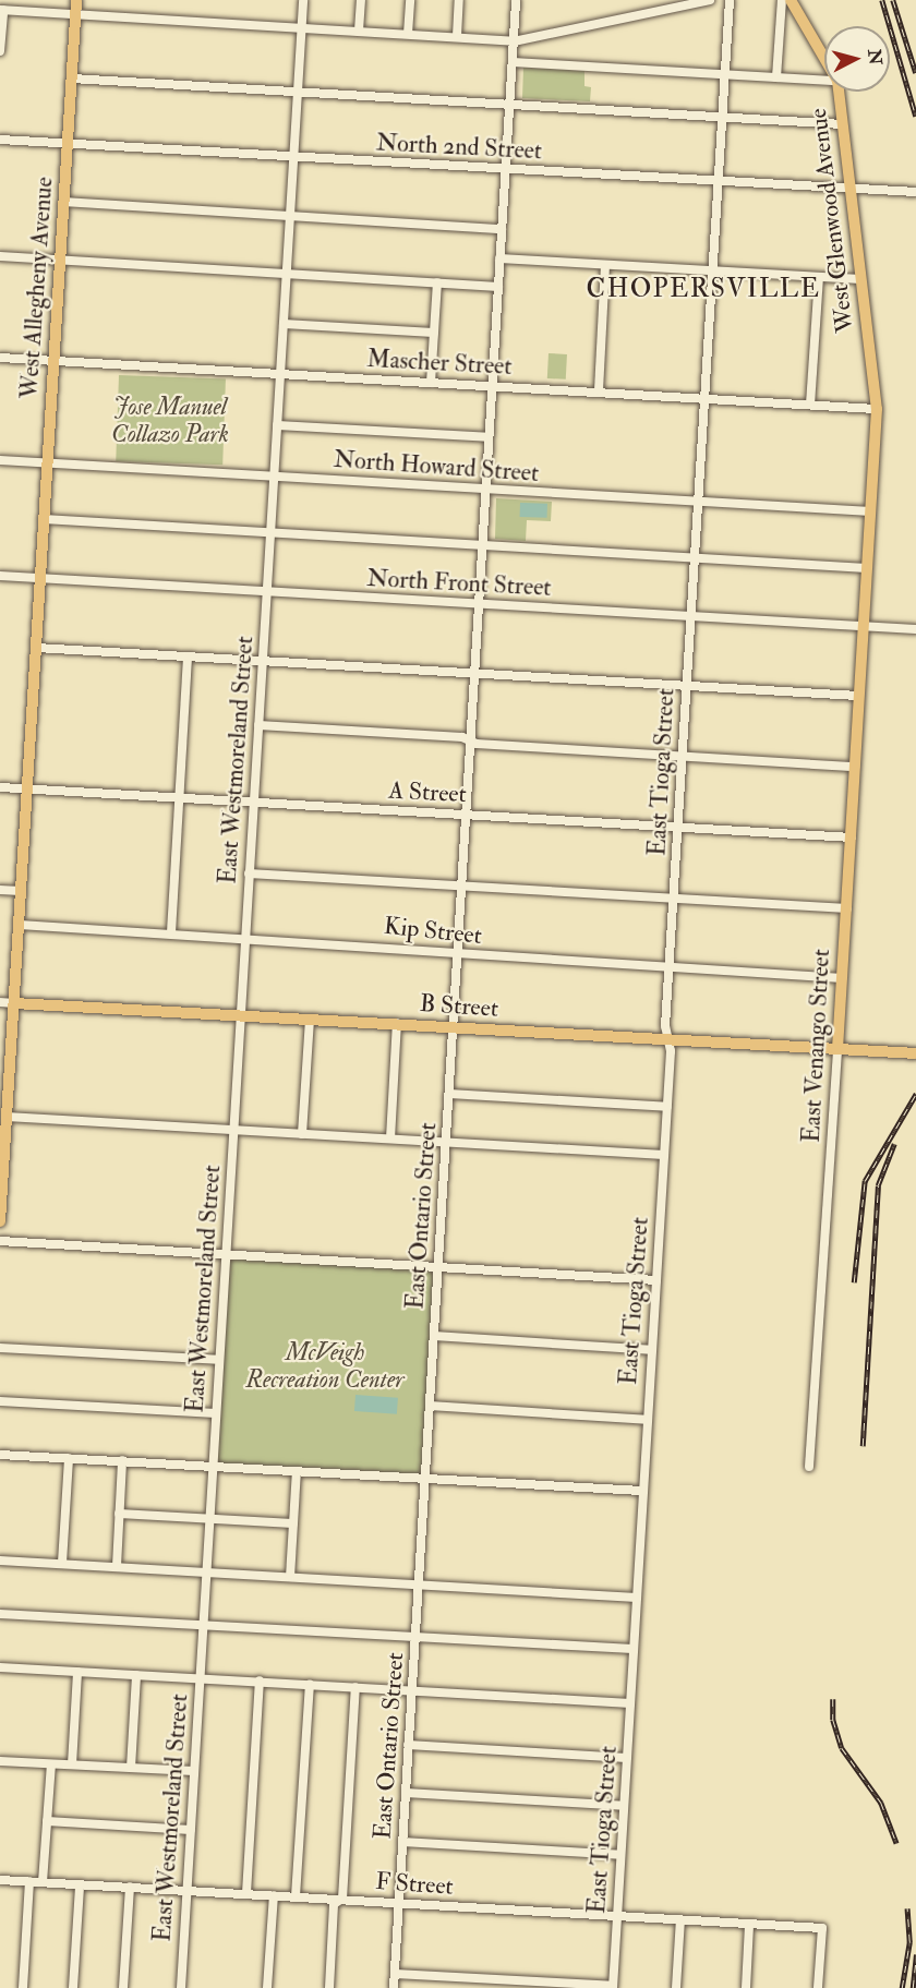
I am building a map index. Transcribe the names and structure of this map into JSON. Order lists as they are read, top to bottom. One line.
{"streets":{"main road":["West Glenwood Avenue","West Allegheny Avenue","B Street","East Venango Street"],"street":["North 2nd Street","Mascher Street","North Howard Street","North Front Street","East Westmoreland Street","East Tioga Street","A Street","Kip Street","East Ontario Street","F Street"]},"crossings":[["North 2nd Street","West Glenwood Avenue"],["North 2nd Street","West Allegheny Avenue"],["North 2nd Street","East Westmoreland Street"],["North 2nd Street","East Tioga Street"],["North 2nd Street","East Ontario Street"],["West Glenwood Avenue","Mascher Street"],["West Glenwood Avenue","North Howard Street"],["West Glenwood Avenue","East Venango Street"],["West Allegheny Avenue","Mascher Street"],["West Allegheny Avenue","North Howard Street"],["West Allegheny Avenue","North Front Street"],["West Allegheny Avenue","A Street"],["West Allegheny Avenue","Kip Street"],["West Allegheny Avenue","B Street"],["Mascher Street","East Westmoreland Street"],["Mascher Street","East Tioga Street"],["Mascher Street","East Ontario Street"],["North Howard Street","East Westmoreland Street"],["North Howard Street","East Tioga Street"],["North Howard Street","East Venango Street"],["North Howard Street","East Ontario Street"],["North Front Street","East Westmoreland Street"],["North Front Street","East Tioga Street"],["North Front Street","East Venango Street"],["North Front Street","East Ontario Street"],["East Westmoreland Street","A Street"],["East Westmoreland Street","Kip Street"],["East Westmoreland Street","B Street"],["East Westmoreland Street","F Street"],["East Tioga Street","A Street"],["East Tioga Street","Kip Street"],["East Tioga Street","B Street"],["East Tioga Street","F Street"],["A Street","East Venango Street"],["A Street","East Ontario Street"],["Kip Street","East Venango Street"],["Kip Street","East Ontario Street"],["B Street","East Venango Street"],["B Street","East Ontario Street"],["East Ontario Street","F Street"]],"districts":["CHOPERSVILLE"],"parks":["Jose Manuel Collazo Park","McVeigh Recreation Center"],"north":"right"}
